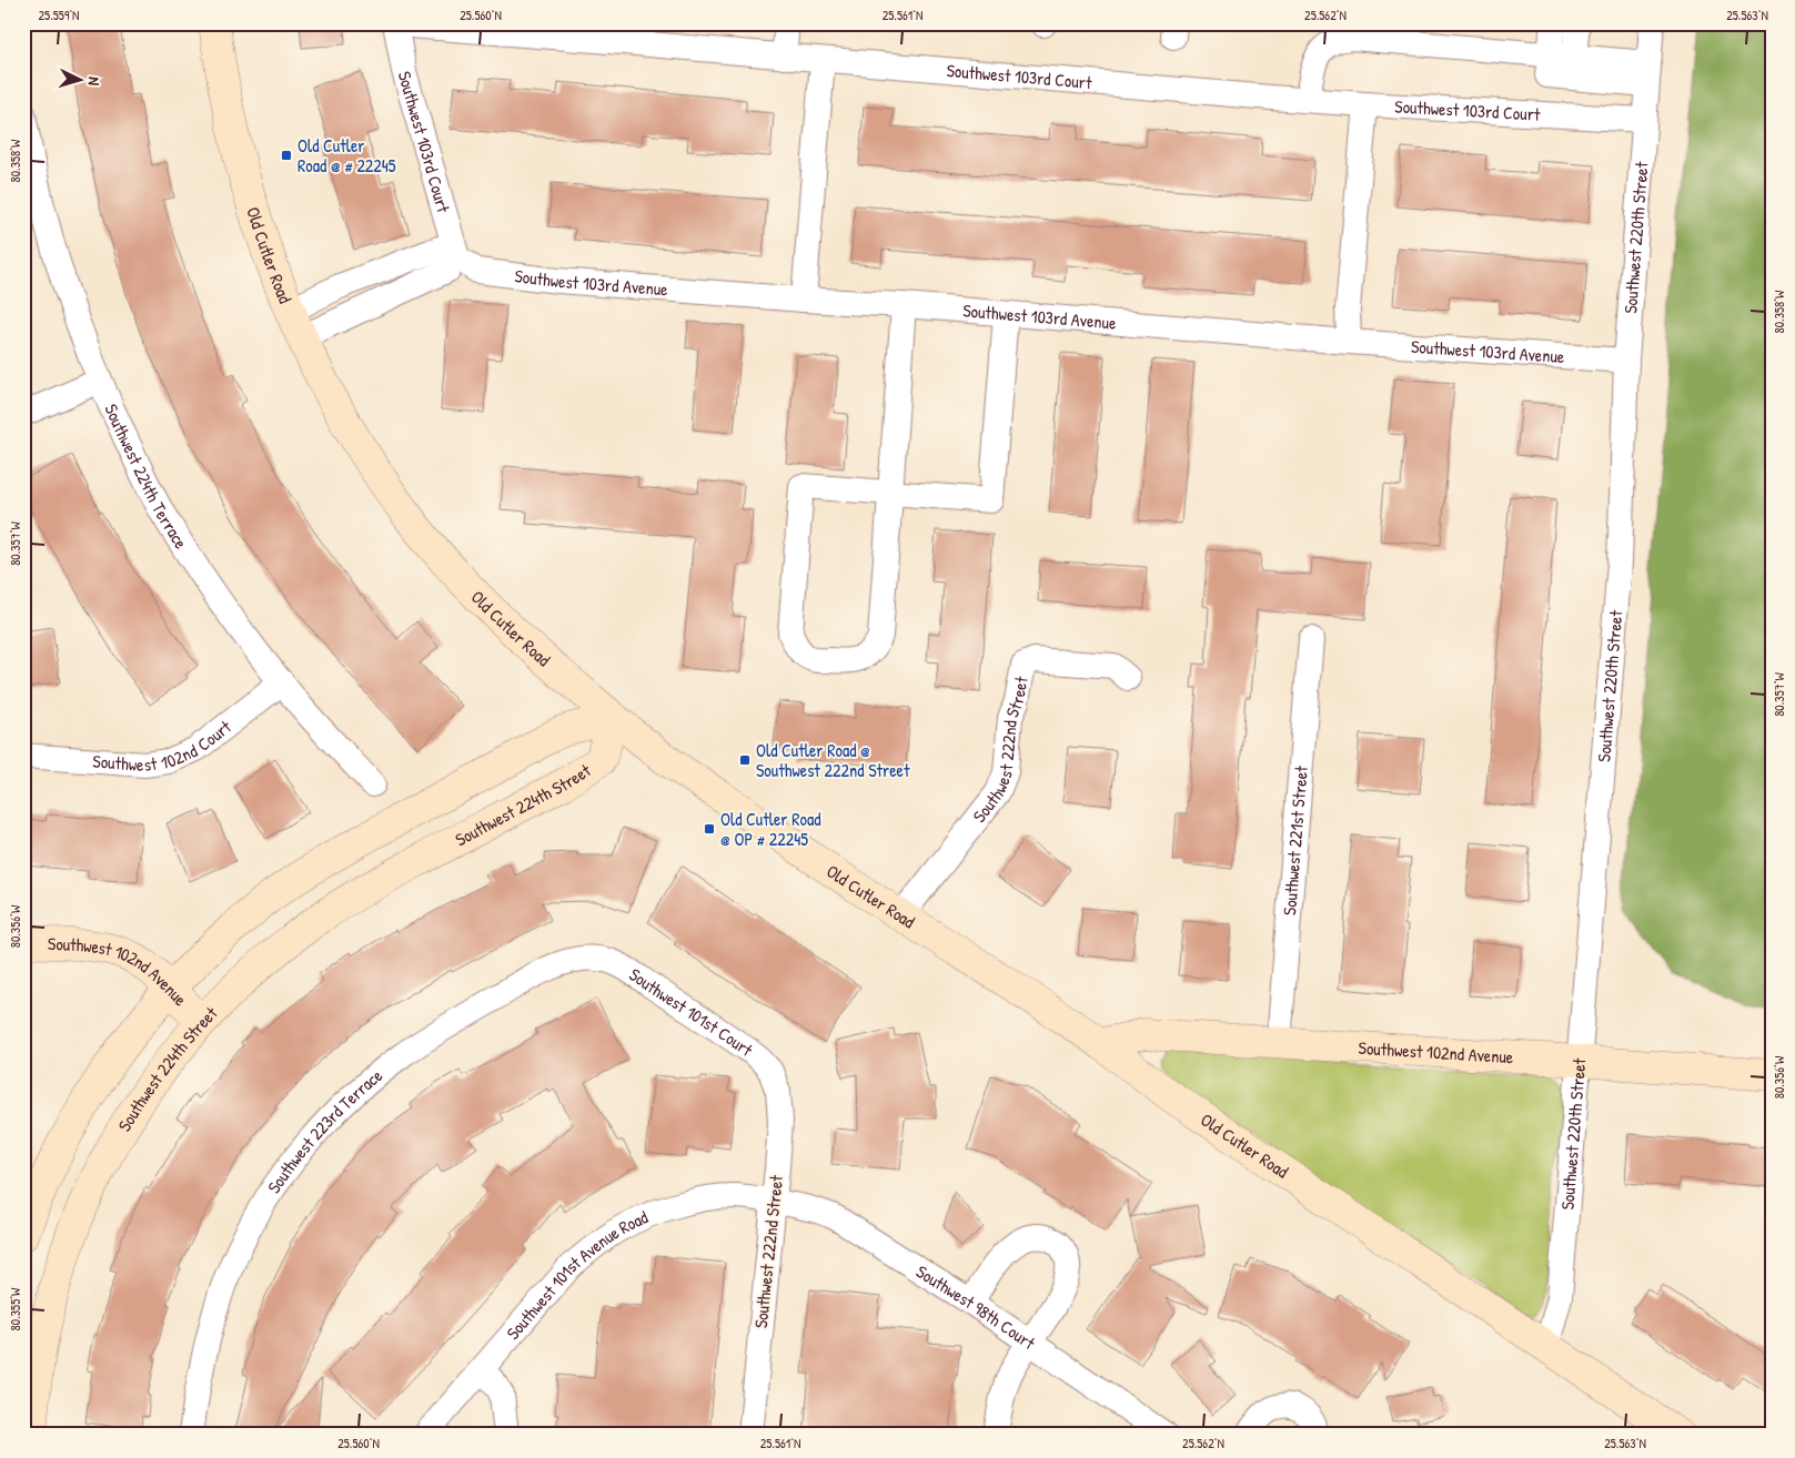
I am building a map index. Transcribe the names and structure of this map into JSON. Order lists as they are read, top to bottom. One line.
{"streets":{"street":["Southwest 103rd Court","Southwest 220th Street","Old Cutler Road","Southwest 103rd Avenue","Southwest 224th Terrace","Southwest 102nd Court","Southwest 222nd Street","Southwest 224th Street","Southwest 221st Street","Southwest 102nd Avenue","Southwest 101st Court","Southwest 223rd Terrace","Southwest 101st Avenue Road","Southwest 98th Court"]},"crossings":[["Southwest 103rd Court","Southwest 220th Street"],["Southwest 103rd Court","Southwest 103rd Avenue"],["Southwest 220th Street","Old Cutler Road"],["Southwest 220th Street","Southwest 103rd Avenue"],["Southwest 220th Street","Southwest 102nd Avenue"],["Old Cutler Road","Southwest 103rd Avenue"],["Old Cutler Road","Southwest 222nd Street"],["Old Cutler Road","Southwest 224th Street"],["Old Cutler Road","Southwest 102nd Avenue"],["Southwest 224th Terrace","Southwest 102nd Court"],["Southwest 222nd Street","Southwest 101st Court"],["Southwest 222nd Street","Southwest 101st Avenue Road"],["Southwest 222nd Street","Southwest 98th Court"],["Southwest 224th Street","Southwest 102nd Avenue"],["Southwest 221st Street","Southwest 102nd Avenue"],["Southwest 101st Court","Southwest 223rd Terrace"],["Southwest 101st Avenue Road","Southwest 98th Court"]],"places":{"transit":["Old Cutler Road @ # 22245","Old Cutler Road @ Southwest 222nd Street","Old Cutler Road @ OP # 22245"]},"north":"right","coordinates":["25.559°N","25.560°N","25.561°N","25.562°N","25.563°N","80.358°W","80.357°W","80.356°W","80.355°W"]}
